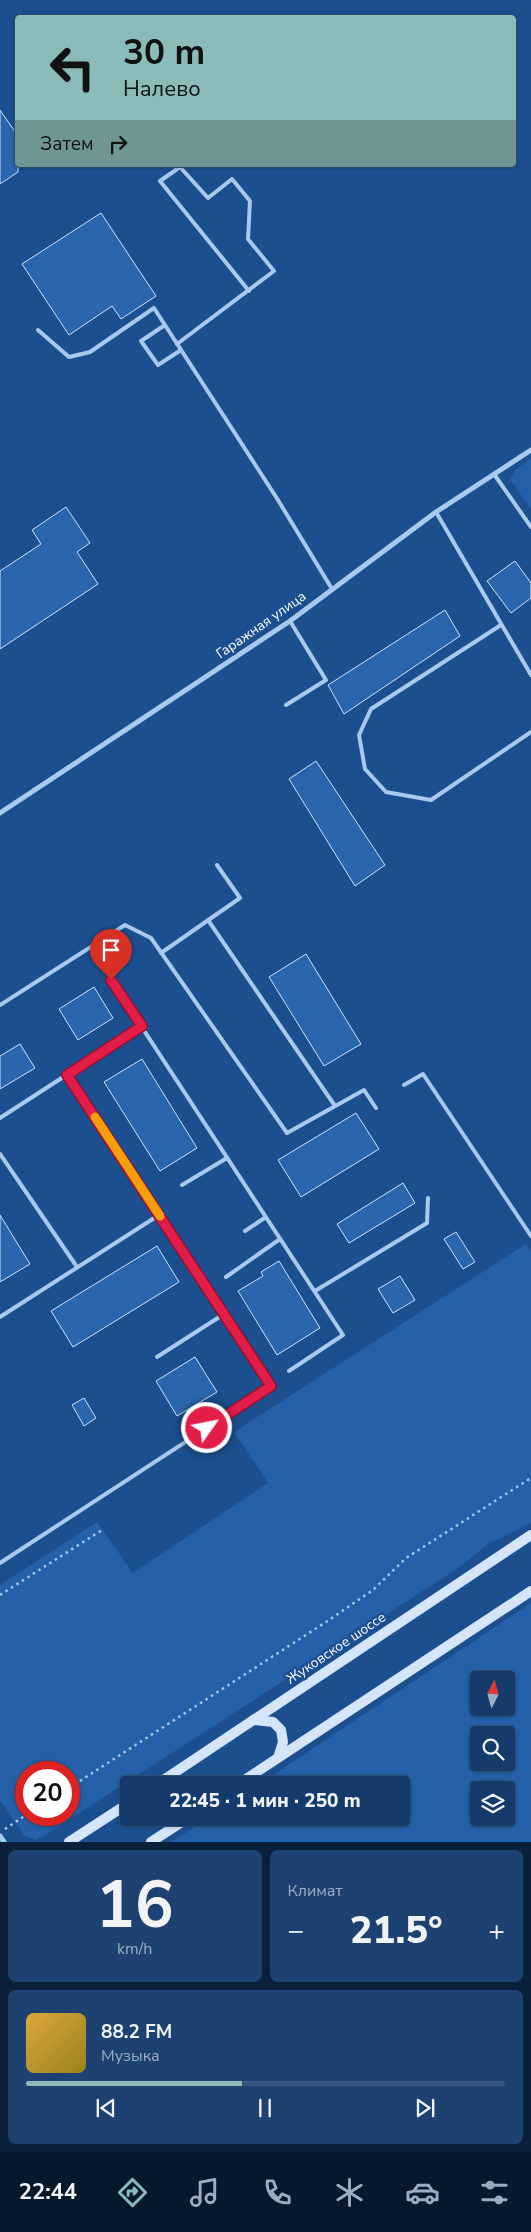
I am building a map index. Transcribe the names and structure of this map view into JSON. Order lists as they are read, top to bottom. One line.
{"streets":{"main road":["Жуковское шоссе"],"street":["Гаражная улица"]},"north":"top","page":{"turn":["30 m","Налево"],"then":"Затем","limit":"20","trip":"22:45 · 1 мин · 250 m","tile":[["16","km/h"],"Климат"],"heat":["−","21.5°","+"],"song":["88.2 FM","Музыка"],"tabs":"22:44"}}
